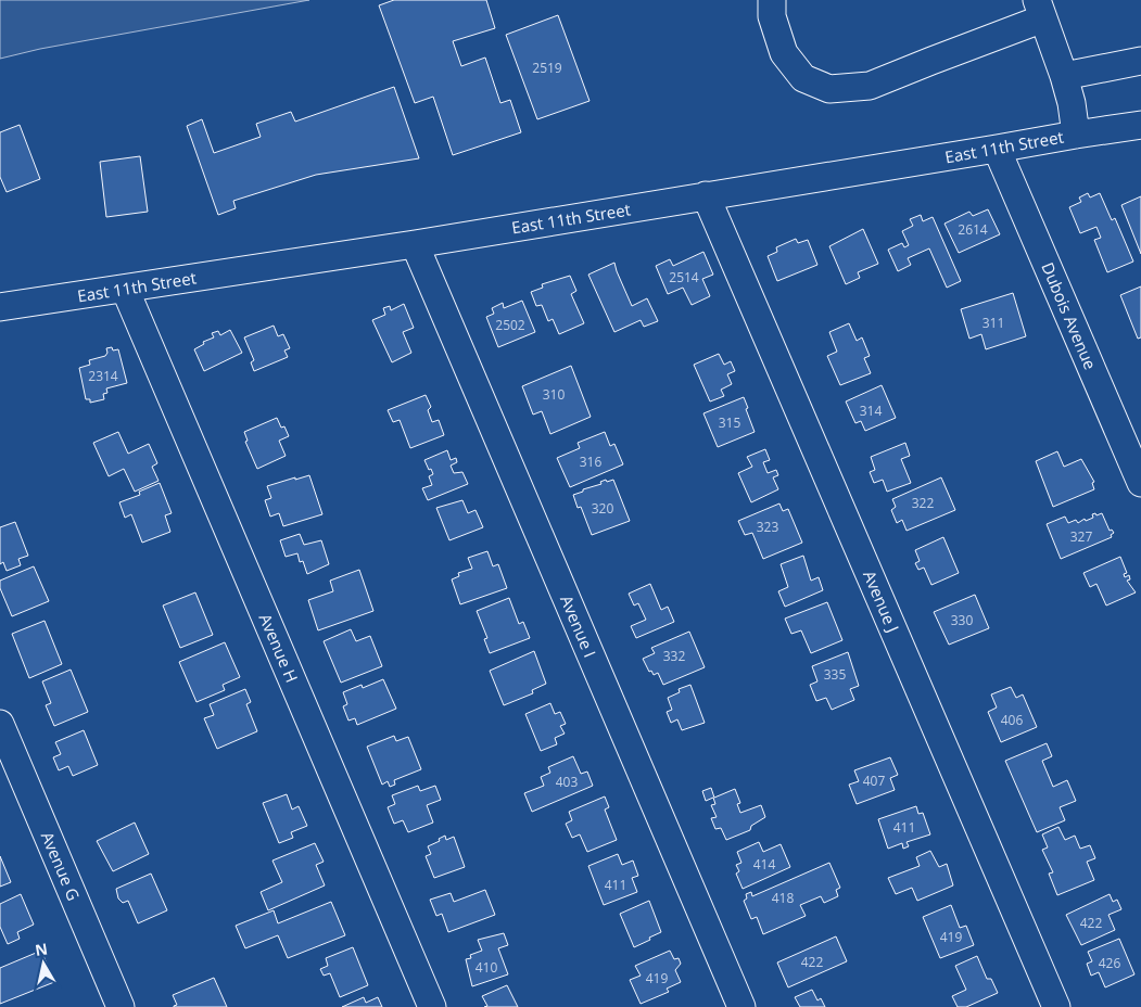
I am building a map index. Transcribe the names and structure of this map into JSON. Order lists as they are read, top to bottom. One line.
{"streets":{"street":["East 11th Street","Dubois Avenue","Avenue J","Avenue I","Avenue H","Avenue G"]},"crossings":[["East 11th Street","Dubois Avenue"],["East 11th Street","Avenue J"],["East 11th Street","Avenue I"],["East 11th Street","Avenue H"]],"house_numbers":["2519","2614","2514","311","2502","2314","310","314","315","316","322","320","323","327","330","332","335","406","407","403","411","414","411","418","422","419","422","426","410","419"],"north":"top"}
